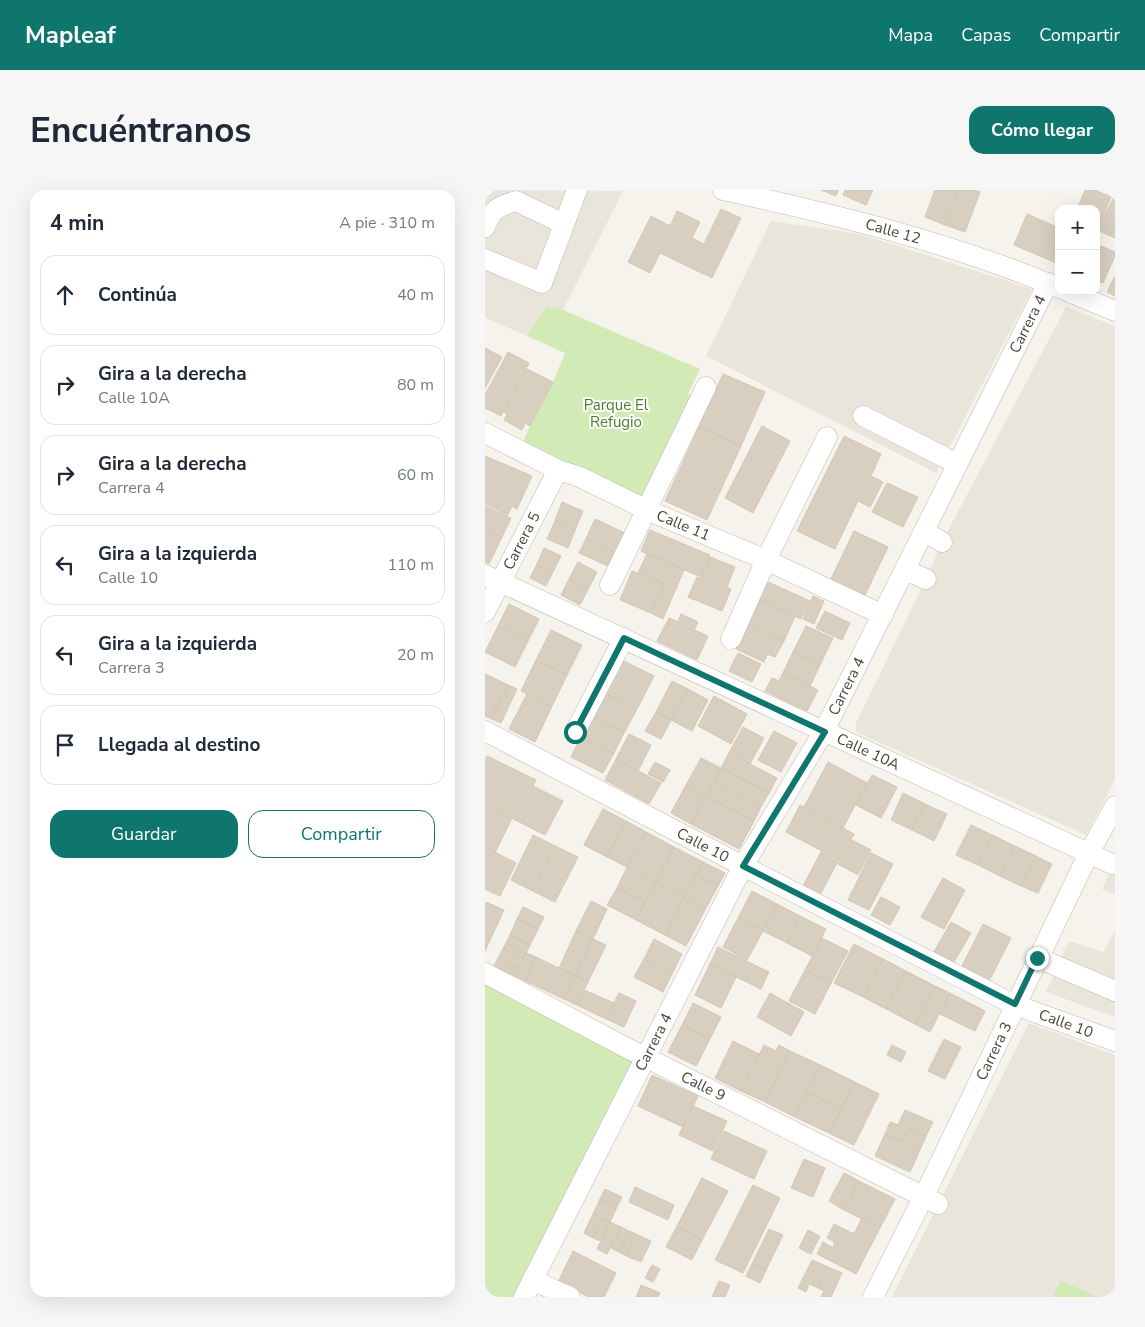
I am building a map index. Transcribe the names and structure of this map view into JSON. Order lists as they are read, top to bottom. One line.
{"streets":{"street":["Calle 12","Carrera 4","Calle 11","Carrera 5","Calle 10A","Calle 10","Carrera 3","Calle 9"]},"crossings":[["Calle 12","Carrera 4"],["Carrera 4","Calle 11"],["Carrera 4","Calle 10A"],["Carrera 4","Calle 10"],["Carrera 4","Calle 9"],["Calle 11","Carrera 5"],["Carrera 5","Calle 10A"],["Calle 10A","Carrera 3"],["Calle 10","Carrera 3"],["Carrera 3","Calle 9"]],"parks":["Parque El Refugio"],"page":{"header":"Mapleaf","nav":["Mapa","Capas","Compartir"],"buttons":["Cómo llegar",["Guardar","Compartir"]],"title":"Encuéntranos","heading":["4 min","A pie · 310 m"],"map_buttons":["+","−"],"list":[["Continúa","40 m"],["Gira a la derecha","Calle 10A","80 m"],["Gira a la derecha","Carrera 4","60 m"],["Gira a la izquierda","Calle 10","110 m"],["Gira a la izquierda","Carrera 3","20 m"],"Llegada al destino"]}}
